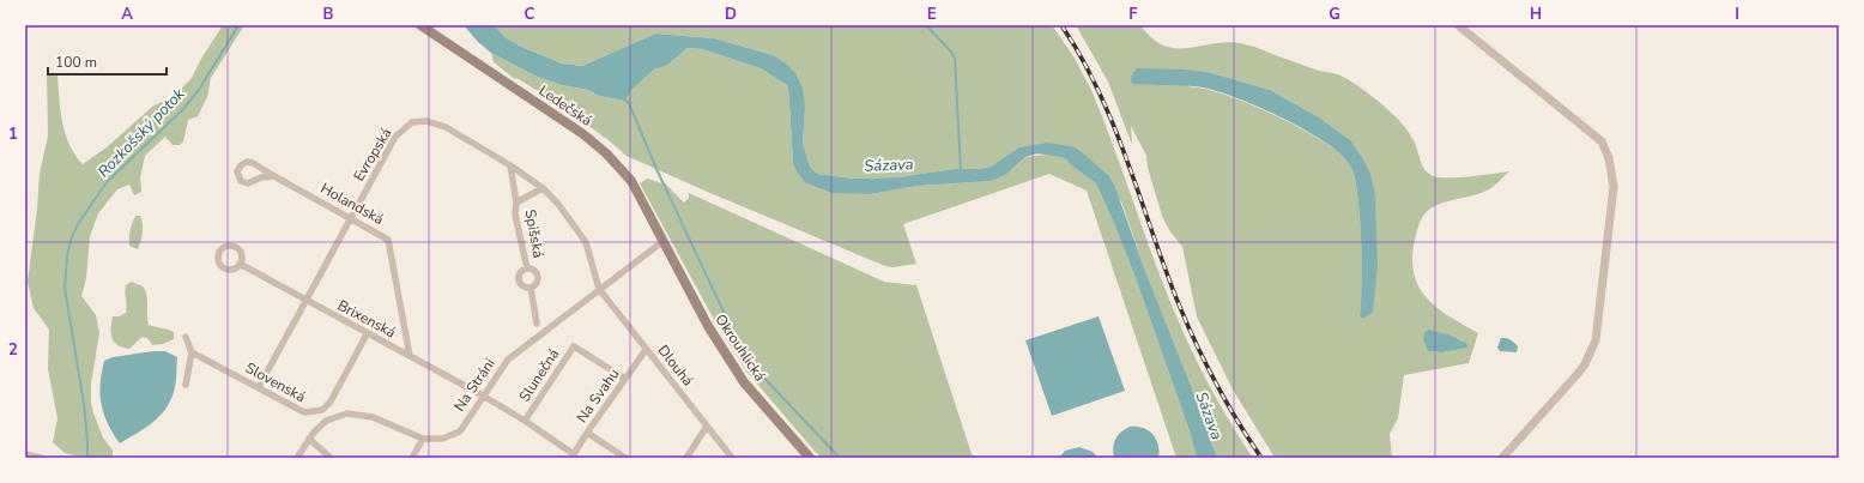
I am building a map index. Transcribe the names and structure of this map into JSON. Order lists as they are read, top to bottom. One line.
{"streets":{"main road":["Ledečská","Okrouhlická"],"street":["Evropská","Holandská","Spišská","Brixenská","Dlouhá","Slunečná","Slovenská","Na Stráni","Na Svahu"]},"crossings":[["Ledečská","Okrouhlická"],["Ledečská","Na Stráni"],["Evropská","Holandská"],["Evropská","Spišská"],["Evropská","Brixenská"],["Evropská","Dlouhá"],["Evropská","Slovenská"],["Evropská","Na Stráni"],["Holandská","Brixenská"],["Brixenská","Slunečná"],["Brixenská","Slovenská"],["Brixenská","Na Stráni"],["Brixenská","Na Svahu"],["Okrouhlická","Na Stráni"],["Dlouhá","Na Stráni"],["Dlouhá","Na Svahu"],["Slunečná","Na Svahu"]],"water":["Rozkošský potok","Sázava"],"scale_bar":"100 m","grid":{"columns":["A","B","C","D","E","F","G","H","I"],"rows":["1","2"]}}
